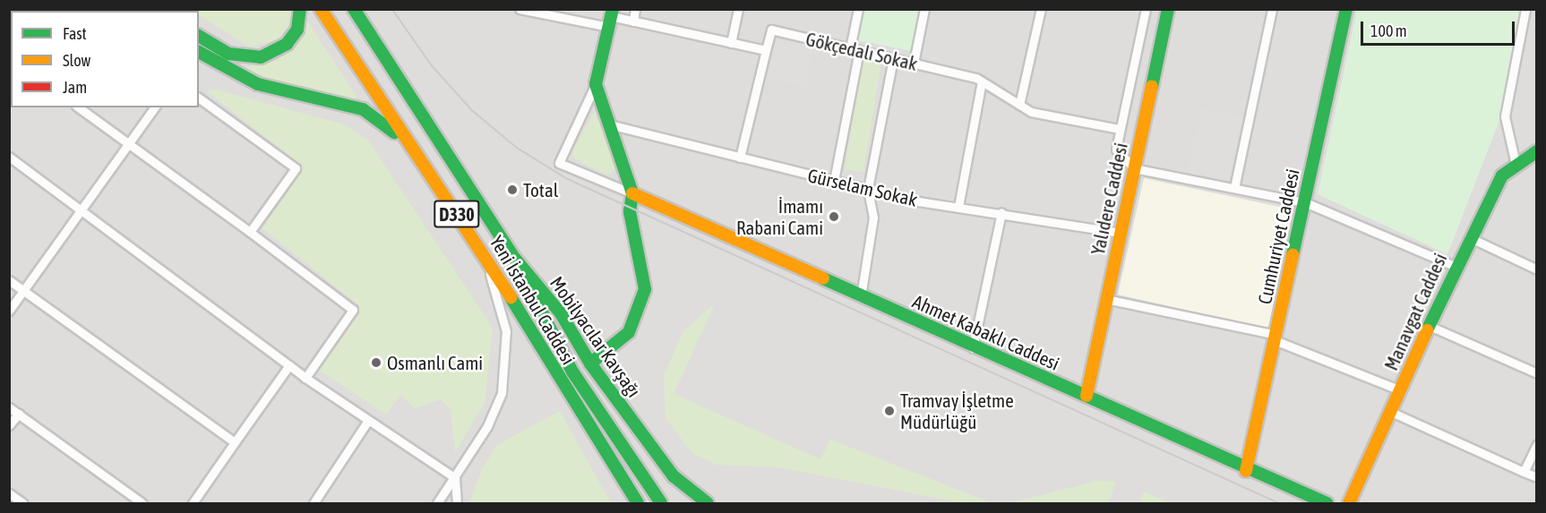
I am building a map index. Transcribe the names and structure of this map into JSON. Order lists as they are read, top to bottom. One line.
{"streets":{"main road":["Yalıdere Caddesi","D330","Cumhuriyet Caddesi","Yeni İstanbul Caddesi","Manavgat Caddesi","Ahmet Kabaklı Caddesi","Mobilyacılar Kavşağı"],"street":["Gökçedalı Sokak","Gürselam Sokak"]},"crossings":[["Gürselam Sokak","Yalıdere Caddesi"],["Yalıdere Caddesi","Ahmet Kabaklı Caddesi"],["D330","Yeni İstanbul Caddesi"],["Cumhuriyet Caddesi","Ahmet Kabaklı Caddesi"],["Yeni İstanbul Caddesi","Mobilyacılar Kavşağı"]],"places":["Total","İmamı Rabani Cami","Osmanlı Cami","Tramvay İşletme Müdürlüğü"],"legend":["Fast","Slow","Jam"],"scale_bar":"100 m"}
